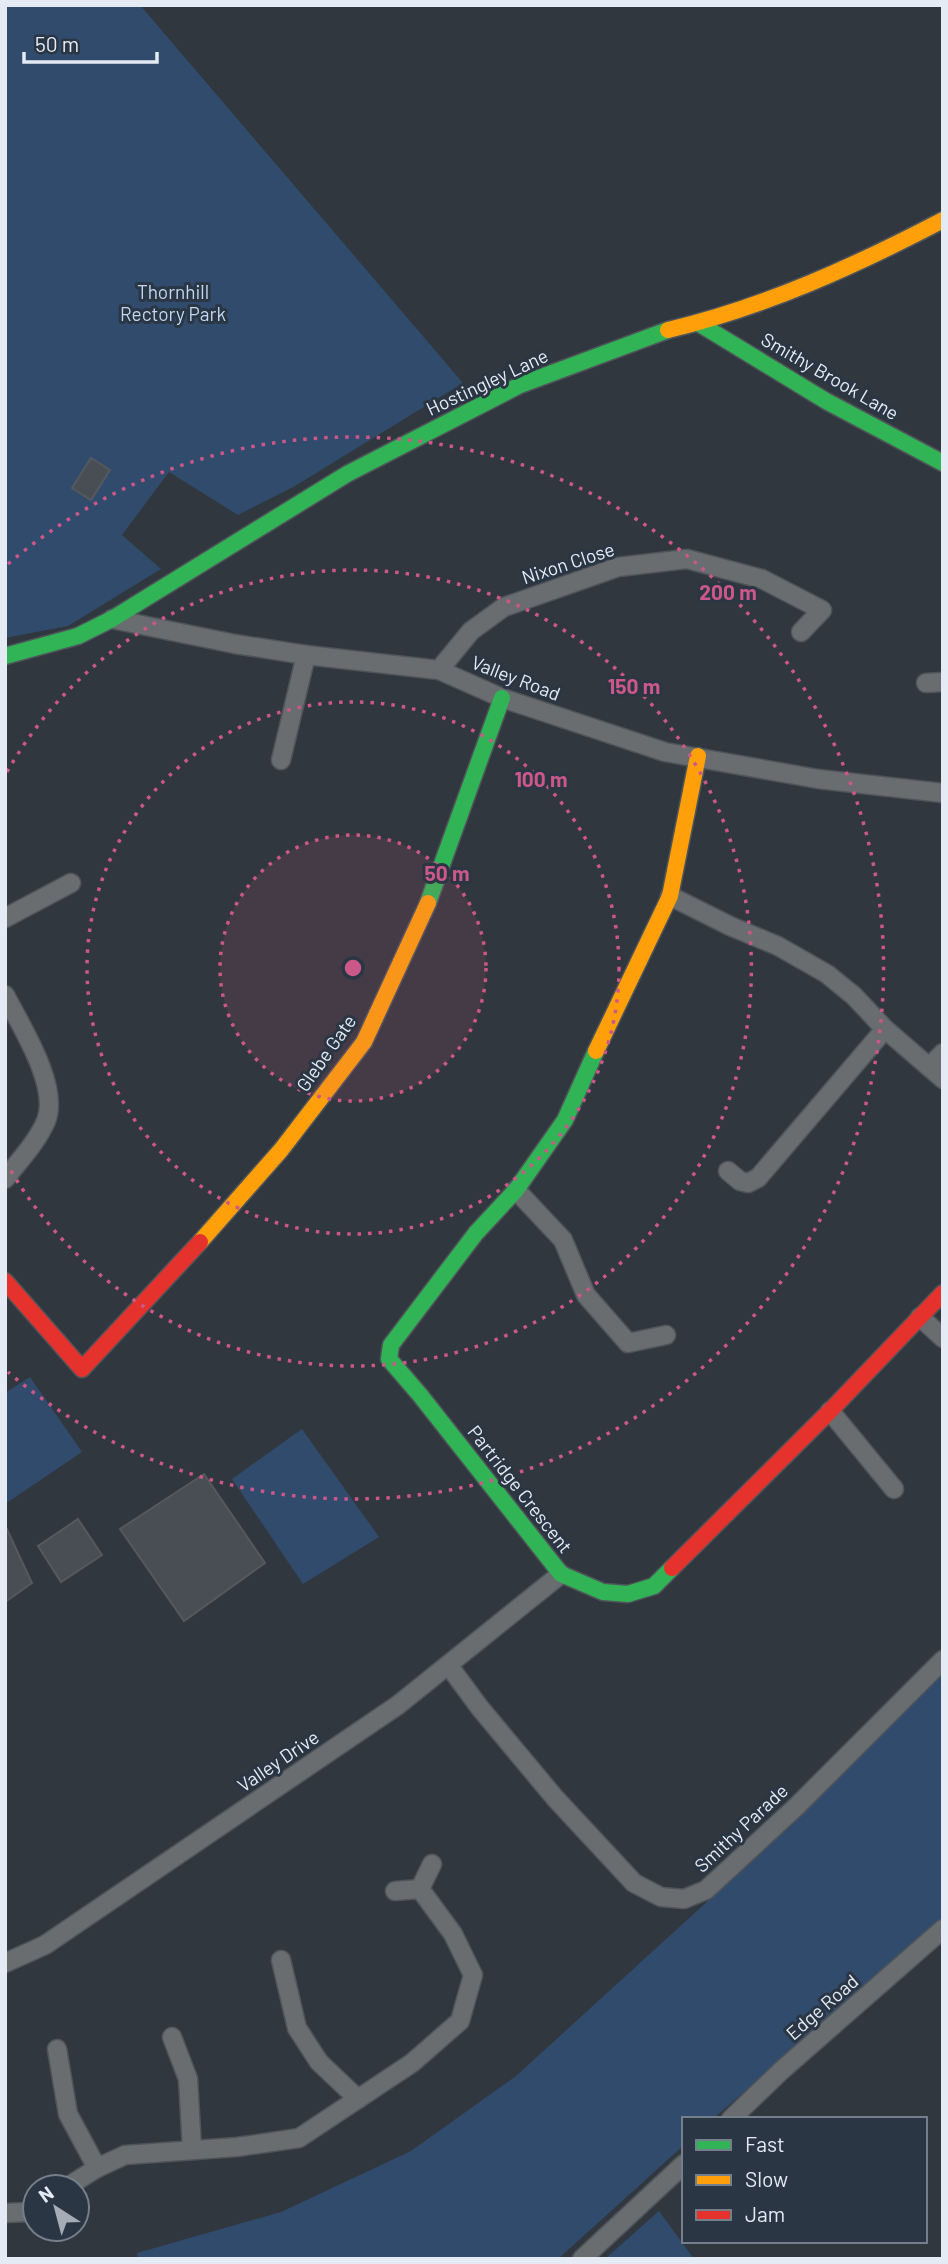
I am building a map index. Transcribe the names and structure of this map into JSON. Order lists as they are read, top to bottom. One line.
{"streets":{"street":["Smithy Brook Lane","Hostingley Lane","Nixon Close","Valley Road","Glebe Gate","Partridge Crescent","Valley Drive","Smithy Parade","Edge Road"]},"crossings":[["Smithy Brook Lane","Hostingley Lane"],["Hostingley Lane","Valley Road"],["Nixon Close","Valley Road"],["Valley Road","Glebe Gate"],["Valley Road","Partridge Crescent"],["Partridge Crescent","Valley Drive"],["Valley Drive","Smithy Parade"]],"parks":["Thornhill Rectory Park"],"legend":["Fast","Slow","Jam"],"scale_bar":"50 m","north":"top left","rings":["200 m","150 m","100 m","50 m"]}
